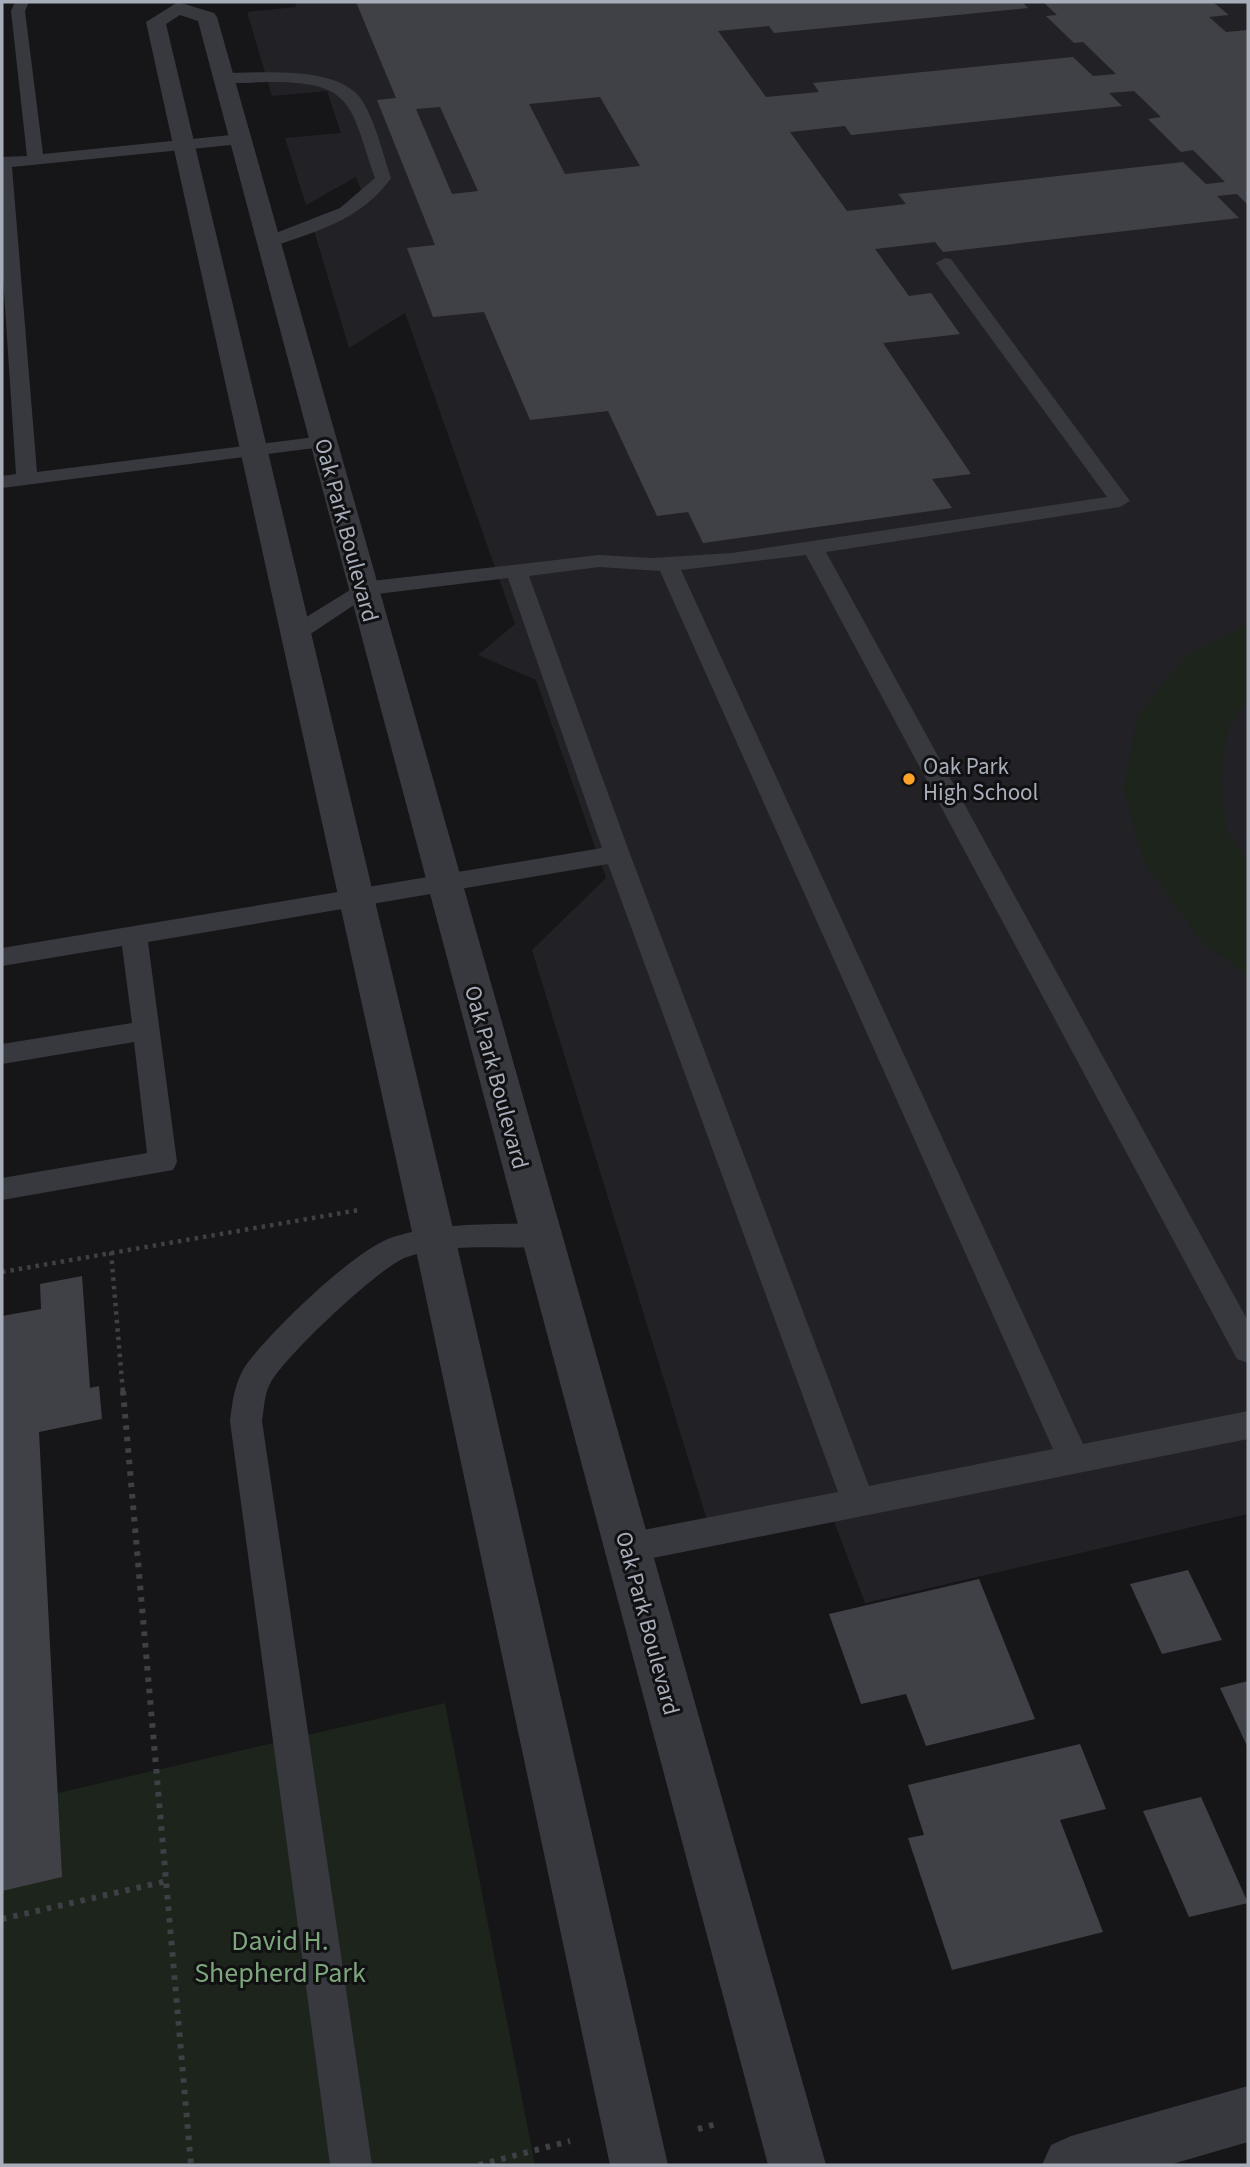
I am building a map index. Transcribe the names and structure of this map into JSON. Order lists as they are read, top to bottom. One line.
{"streets":{"street":["Oak Park Boulevard"]},"parks":["David H. Shepherd Park"],"places":["Oak Park High School"]}
